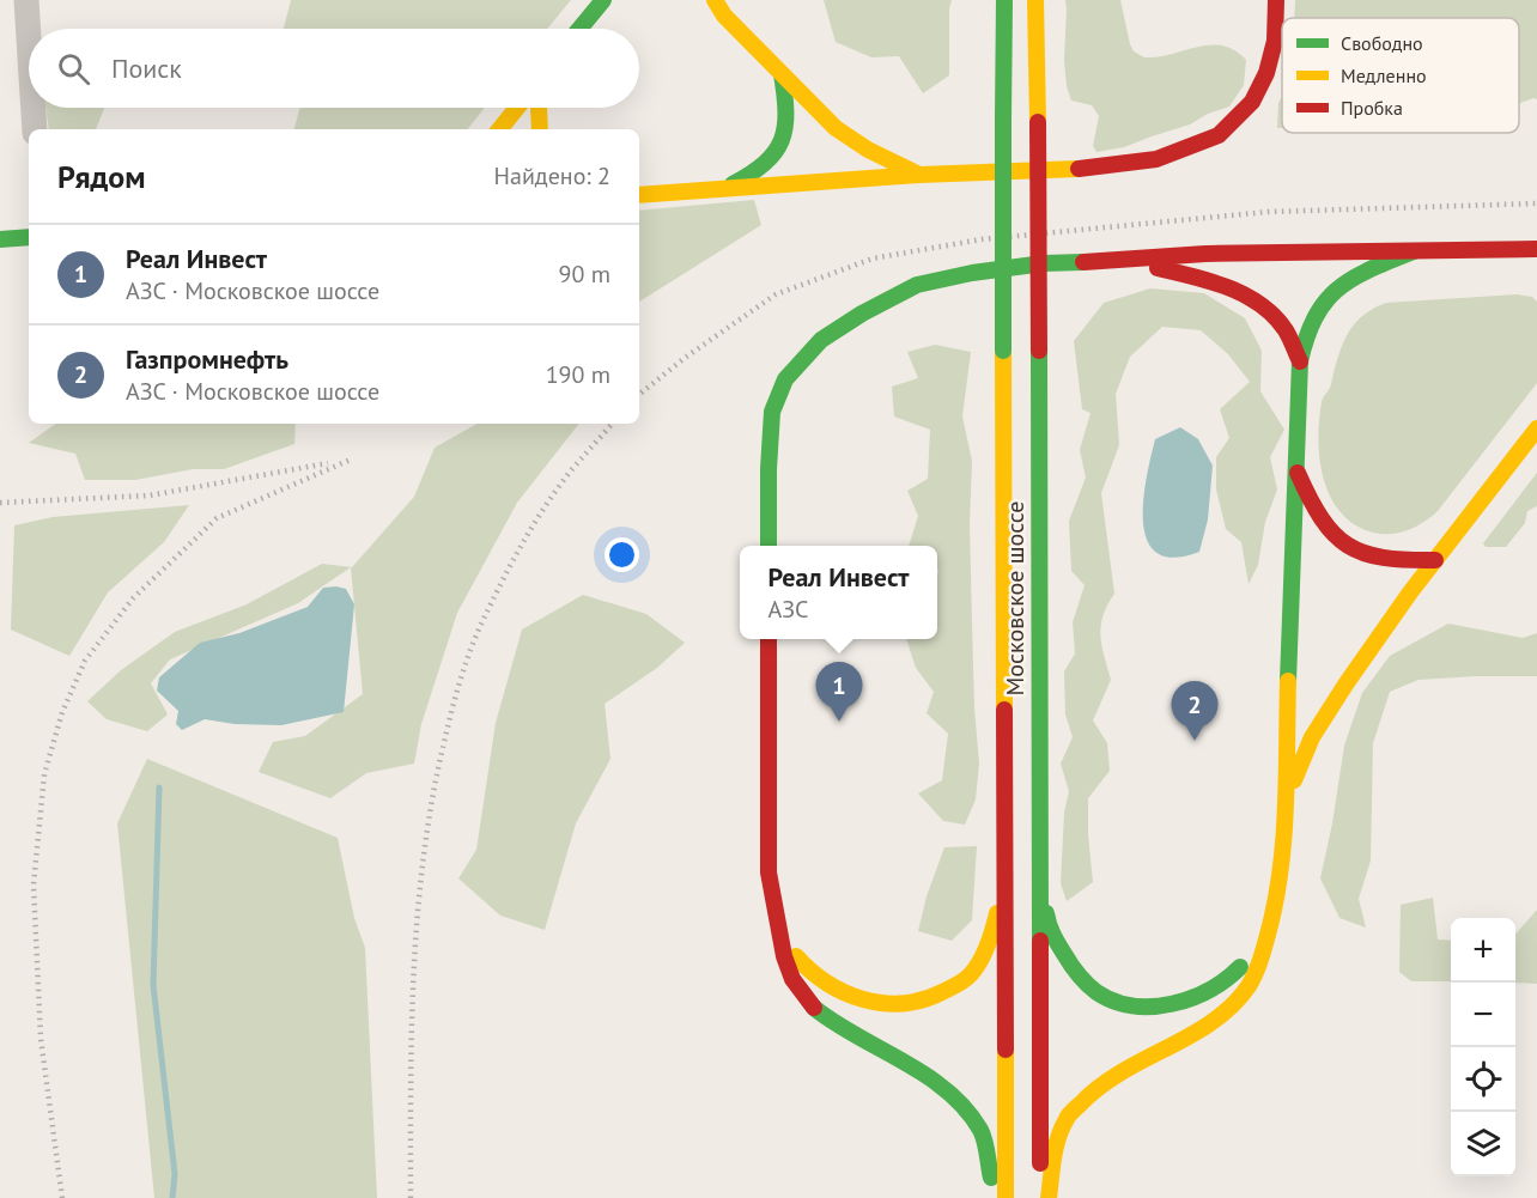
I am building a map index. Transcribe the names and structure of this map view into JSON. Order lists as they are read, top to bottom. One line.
{"streets":{"main road":["Московское шоссе"]},"legend":["Свободно","Медленно","Пробка"],"page":{"search":"Поиск","heading":["Рядом","Найдено: 2"],"list":[{"mark":"1","name":"Реал Инвест","note":"АЗС · Московское шоссе","value":"90 m"},{"mark":"2","name":"Газпромнефть","note":"АЗС · Московское шоссе","value":"190 m"}],"popup":["Реал Инвест","АЗС"],"pins":["1","2"],"map_buttons":["+","−"]}}
